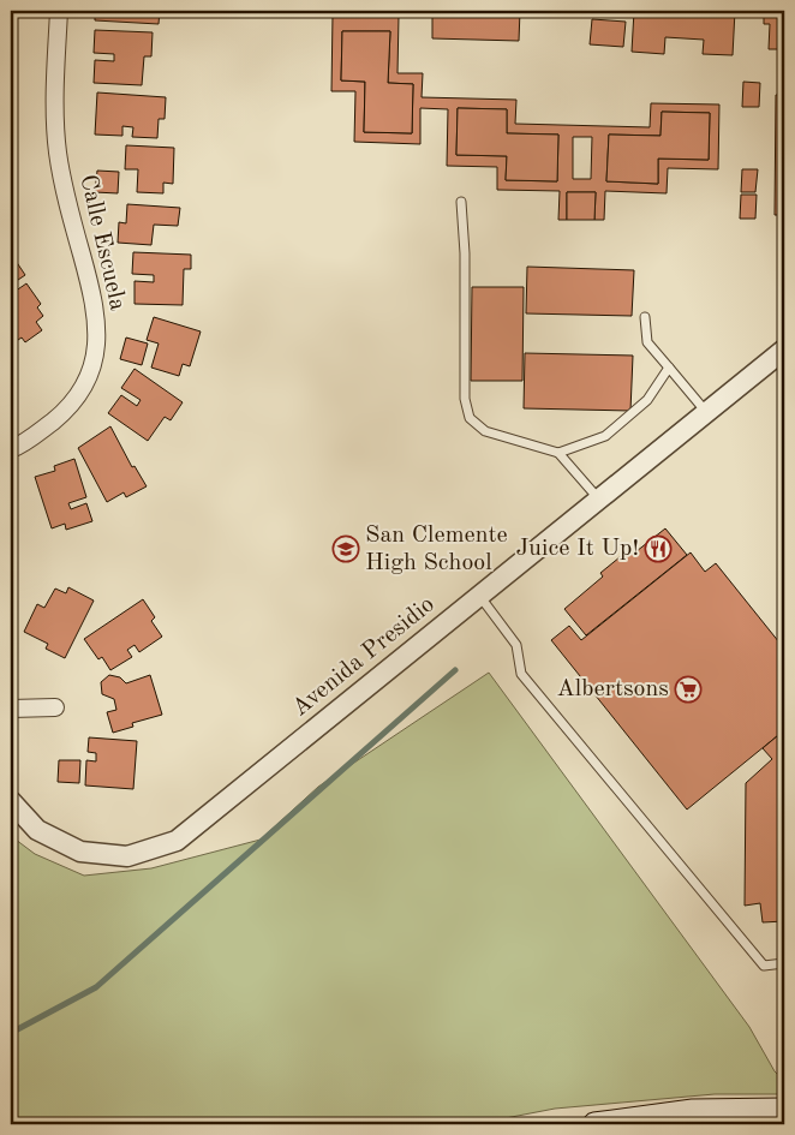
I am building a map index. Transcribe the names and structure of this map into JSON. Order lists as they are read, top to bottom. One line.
{"streets":{"street":["Calle Escuela","Avenida Presidio"]},"places":{"school or university":["San Clemente High School"],"restaurant":["Juice It Up!"],"supermarket":["Albertsons"]}}
